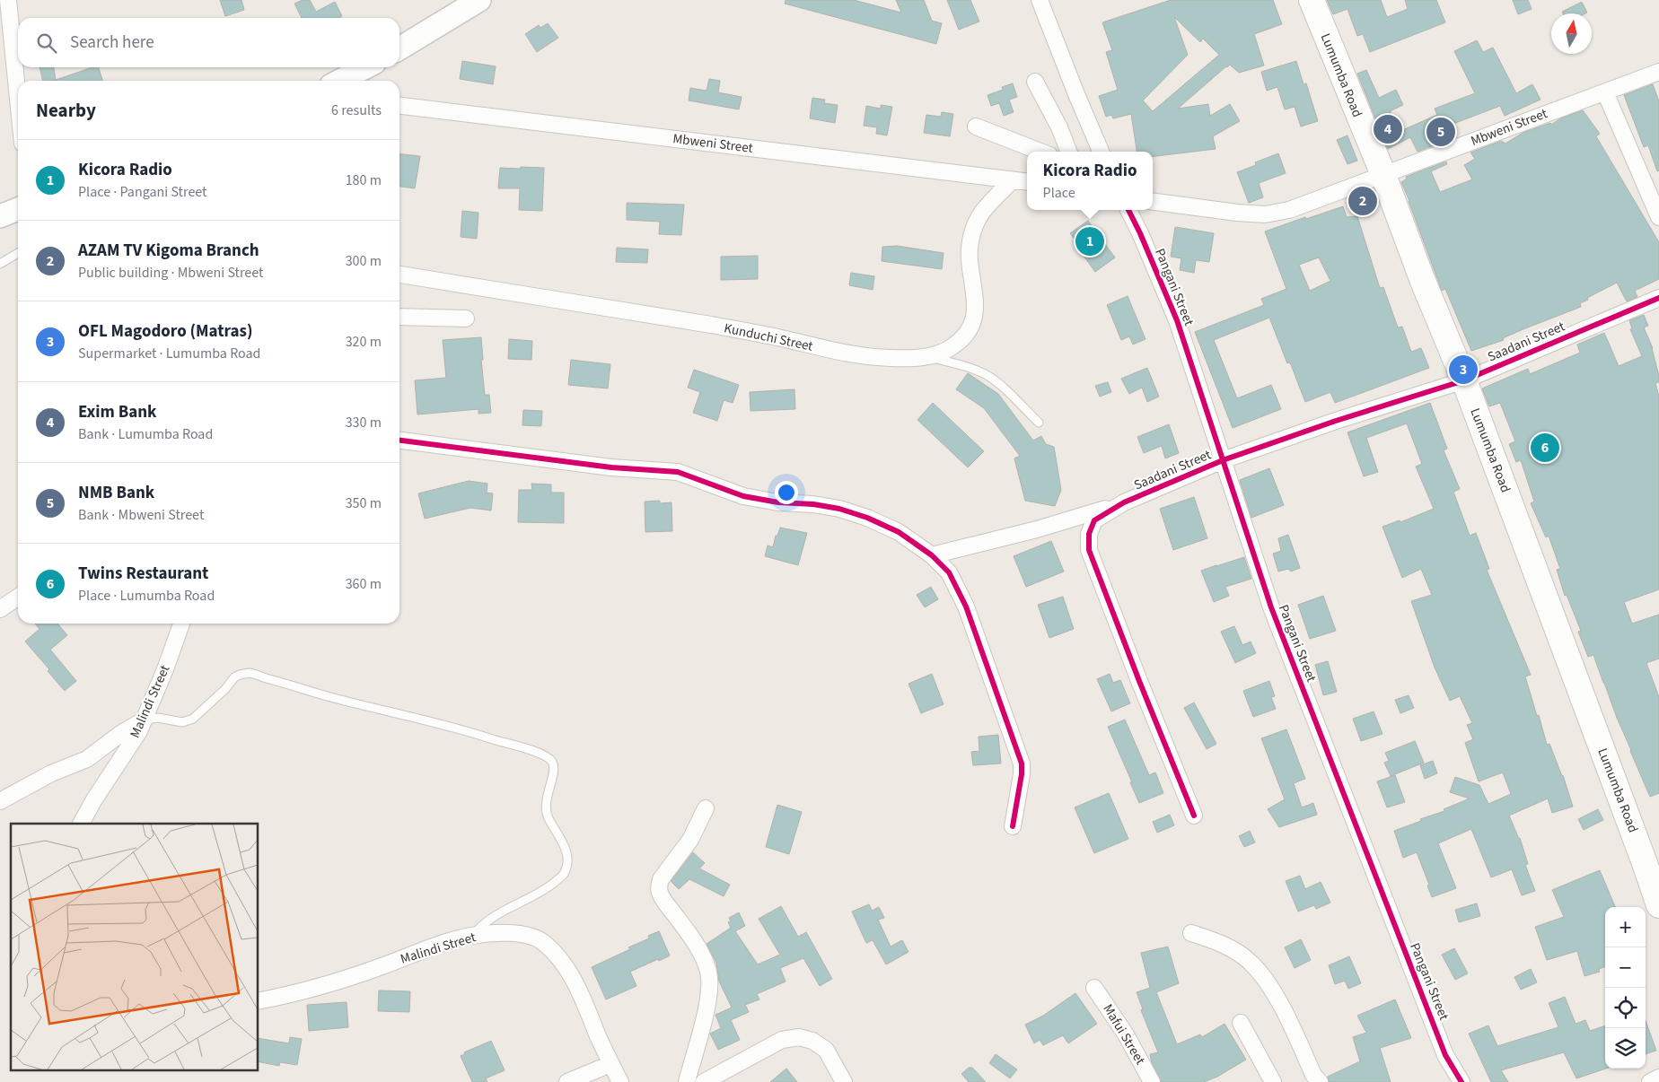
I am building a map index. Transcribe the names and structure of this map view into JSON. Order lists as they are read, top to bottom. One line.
{"streets":{"main road":["Lumumba Road"],"street":["Mbweni Street","Pangani Street","Kunduchi Street","Saadani Street","Malindi Street","Mafui Street"]},"crossings":[["Lumumba Road","Mbweni Street"],["Lumumba Road","Saadani Street"],["Mbweni Street","Kunduchi Street"],["Pangani Street","Saadani Street"]],"north":"top","page":{"search":"Search here","heading":["Nearby","6 results"],"pins":["4","5","2","1","3","6"],"list":[{"mark":"1","name":"Kicora Radio","note":"Place · Pangani Street","value":"180 m"},{"mark":"2","name":"AZAM TV Kigoma Branch","note":"Public building · Mbweni Street","value":"300 m"},{"mark":"3","name":"OFL Magodoro (Matras)","note":"Supermarket · Lumumba Road","value":"320 m"},{"mark":"4","name":"Exim Bank","note":"Bank · Lumumba Road","value":"330 m"},{"mark":"5","name":"NMB Bank","note":"Bank · Mbweni Street","value":"350 m"},{"mark":"6","name":"Twins Restaurant","note":"Place · Lumumba Road","value":"360 m"}],"popup":["Kicora Radio","Place"],"map_buttons":["+","−"]}}
